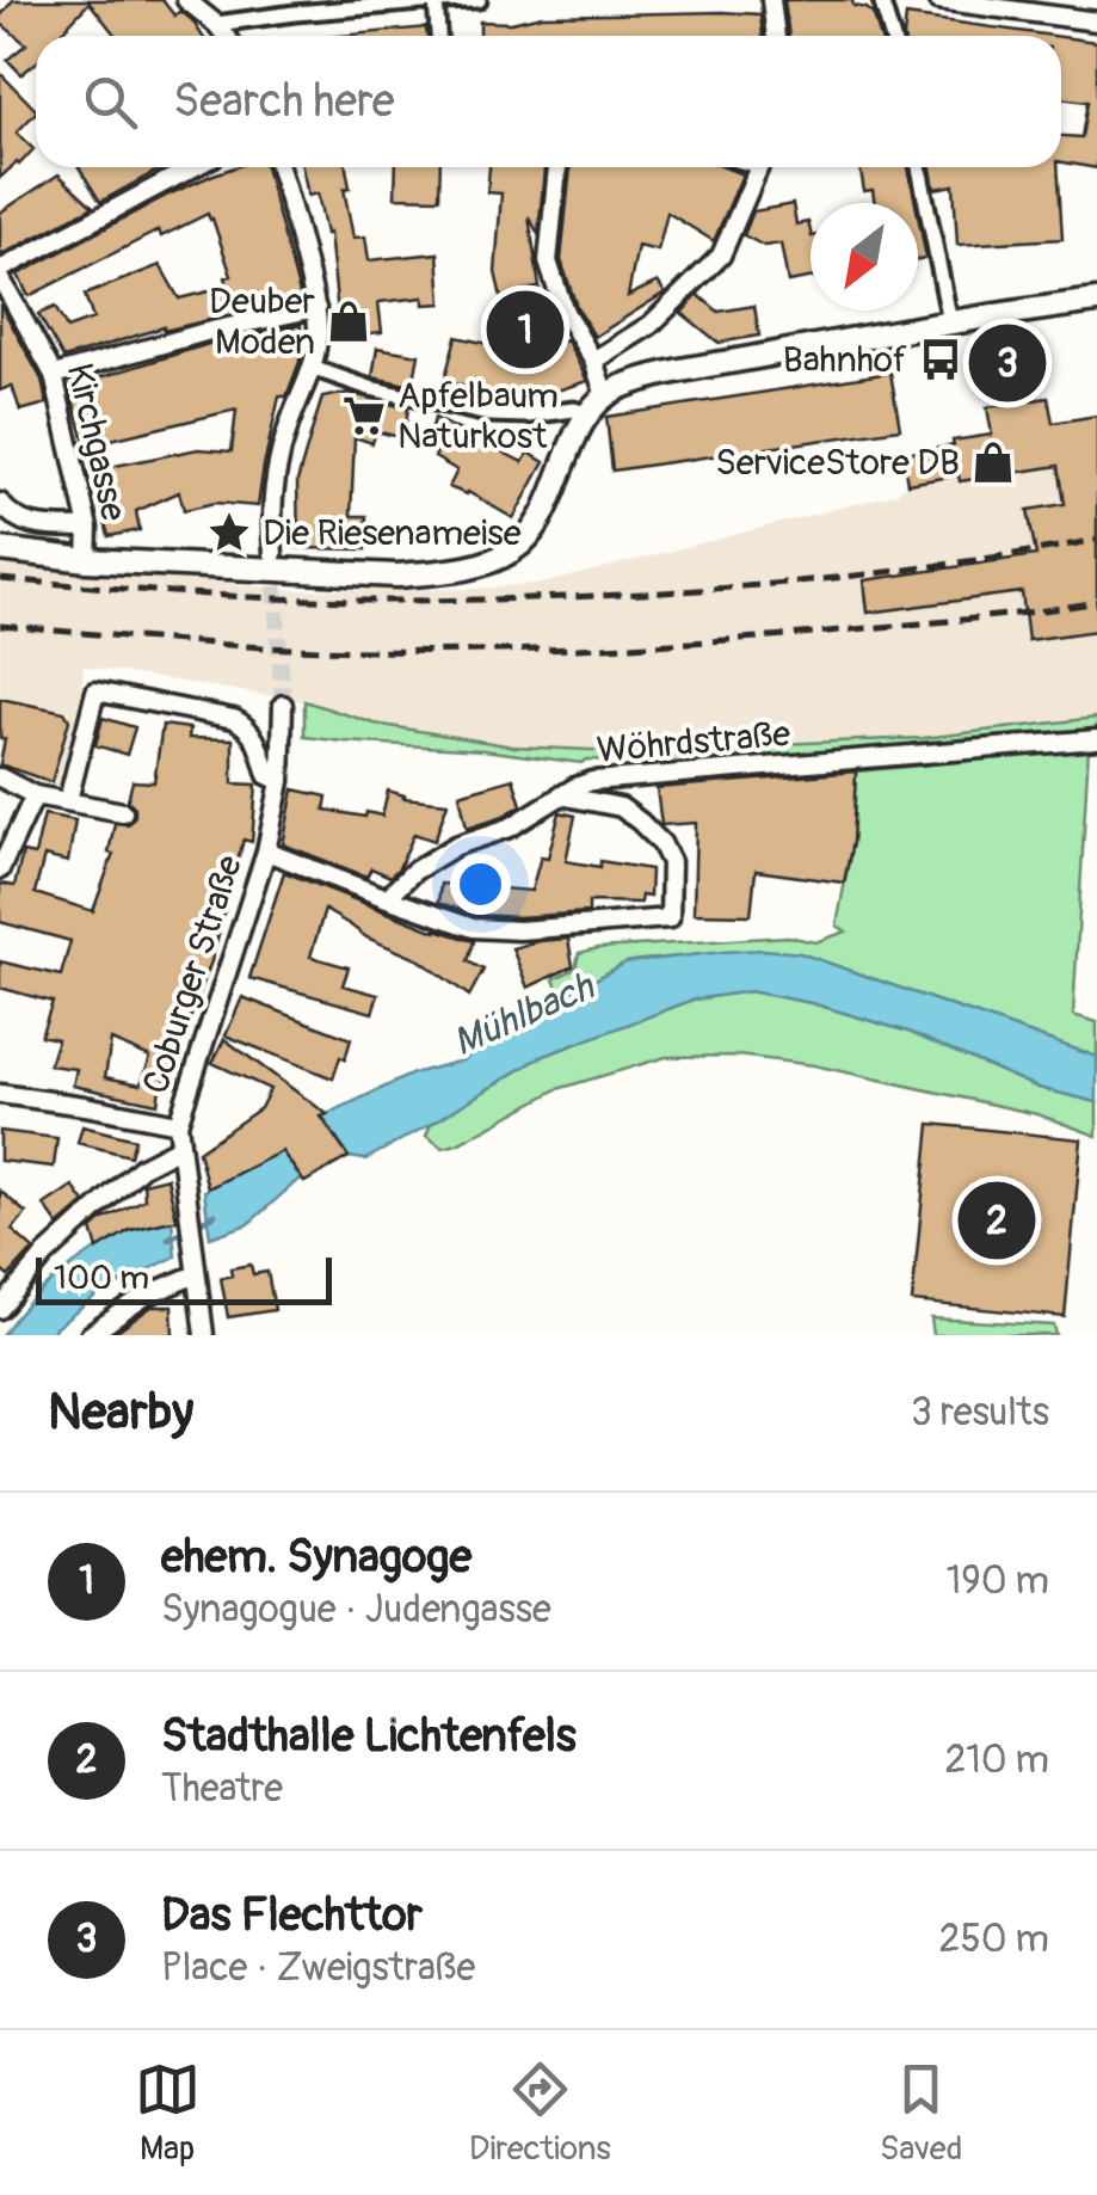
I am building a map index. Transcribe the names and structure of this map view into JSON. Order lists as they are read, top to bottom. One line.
{"streets":{"street":["Kirchgasse","Wöhrdstraße","Coburger Straße"]},"water":["Mühlbach"],"places":{"shop":["Deuber Moden","ServiceStore DB"],"bus stop":["Bahnhof"],"supermarket":["Apfelbaum Naturkost"],"place":["Die Riesenameise"]},"scale_bar":"100 m","north":"bottom left","page":{"search":"Search here","pins":["1","3","2"],"scale":"100 m","heading":["Nearby","3 results"],"list":[{"mark":"1","name":"ehem. Synagoge","note":"Synagogue · Judengasse","value":"190 m"},{"mark":"2","name":"Stadthalle Lichtenfels","note":"Theatre","value":"210 m"},{"mark":"3","name":"Das Flechttor","note":"Place · Zweigstraße","value":"250 m"}],"nav":["Map","Directions","Saved"]}}
